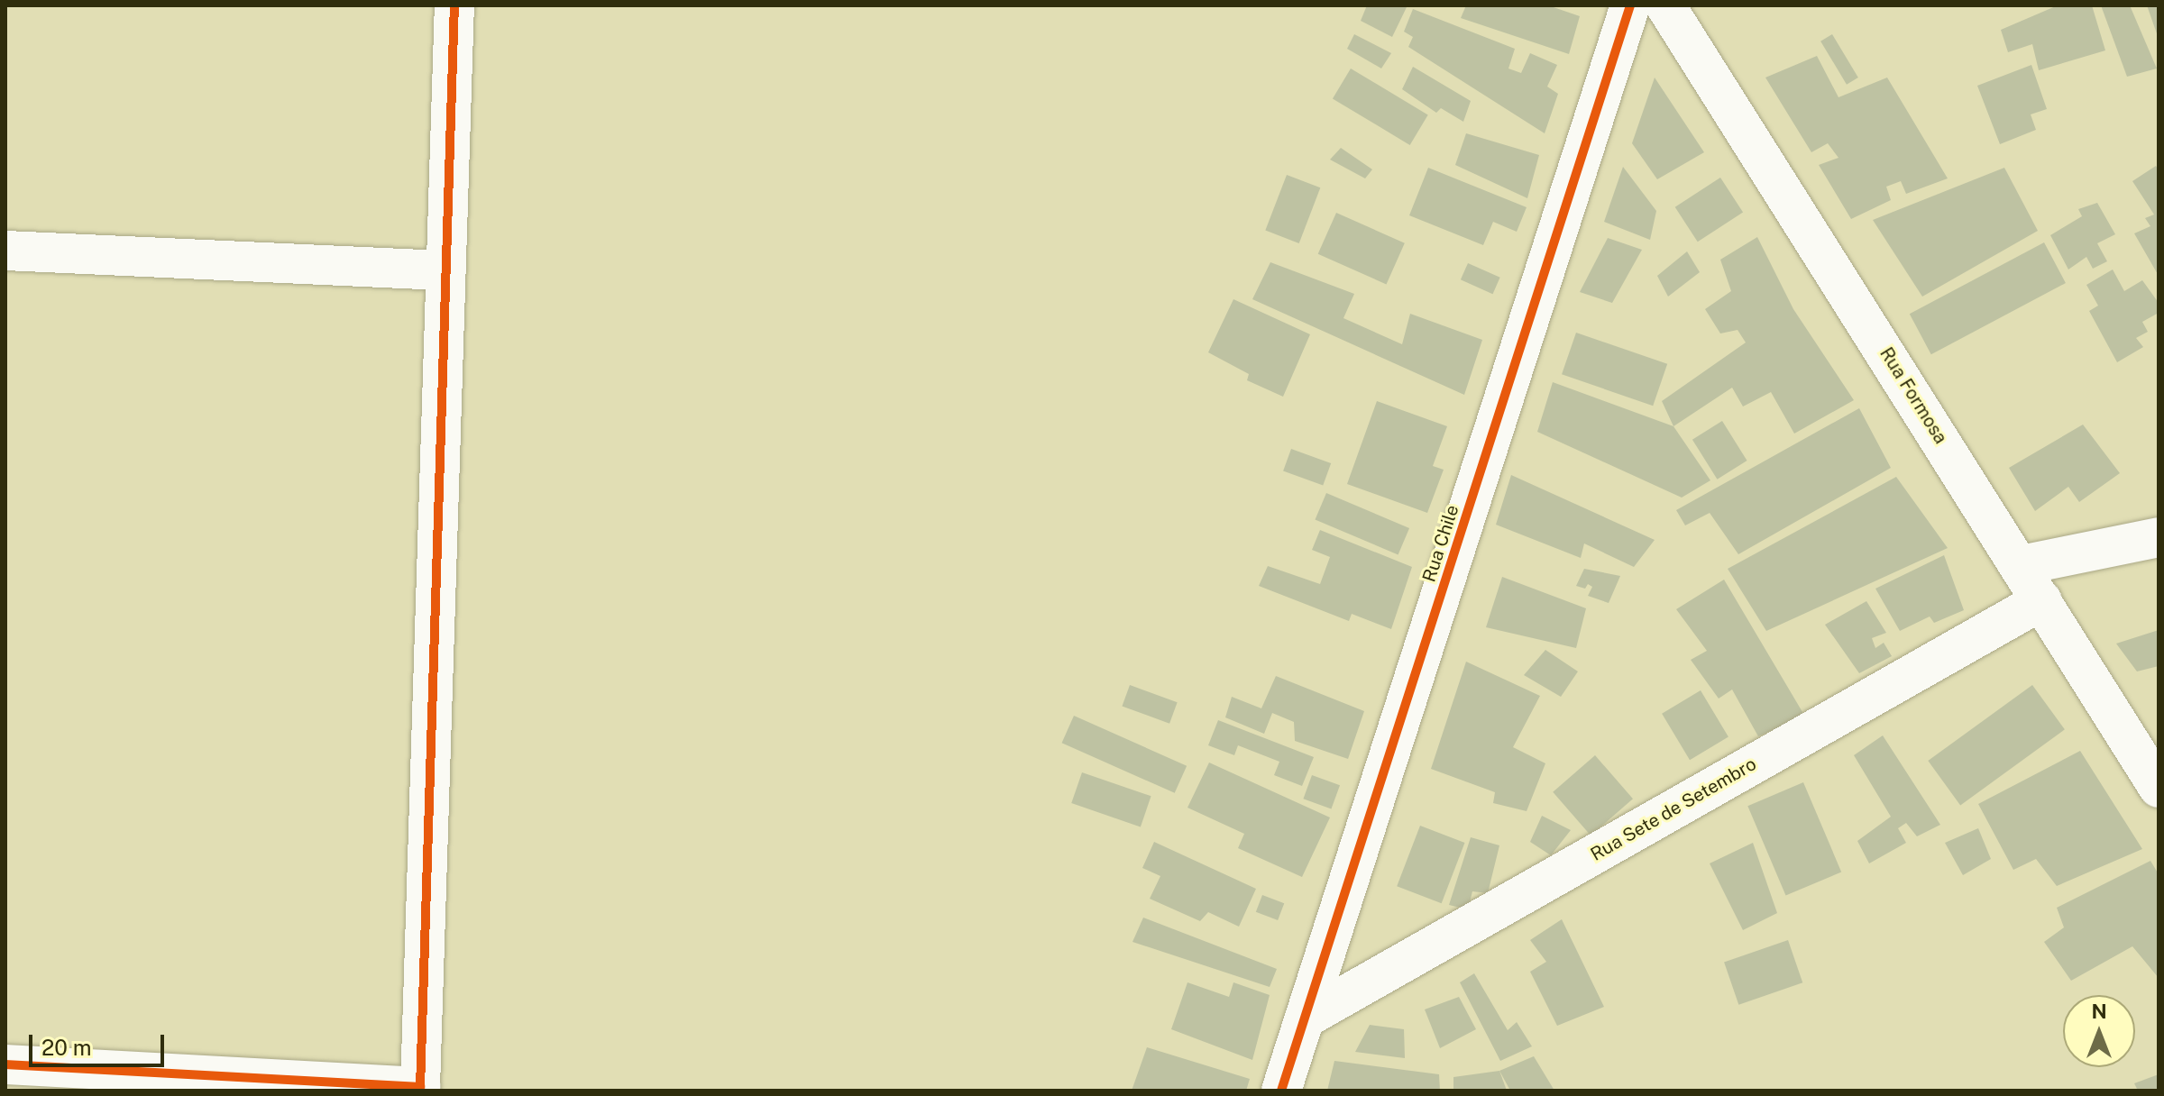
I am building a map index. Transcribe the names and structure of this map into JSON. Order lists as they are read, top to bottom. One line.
{"streets":{"street":["Rua Formosa","Rua Chile","Rua Sete de Setembro"]},"crossings":[["Rua Formosa","Rua Sete de Setembro"],["Rua Chile","Rua Sete de Setembro"]],"scale_bar":"20 m","north":"top"}
